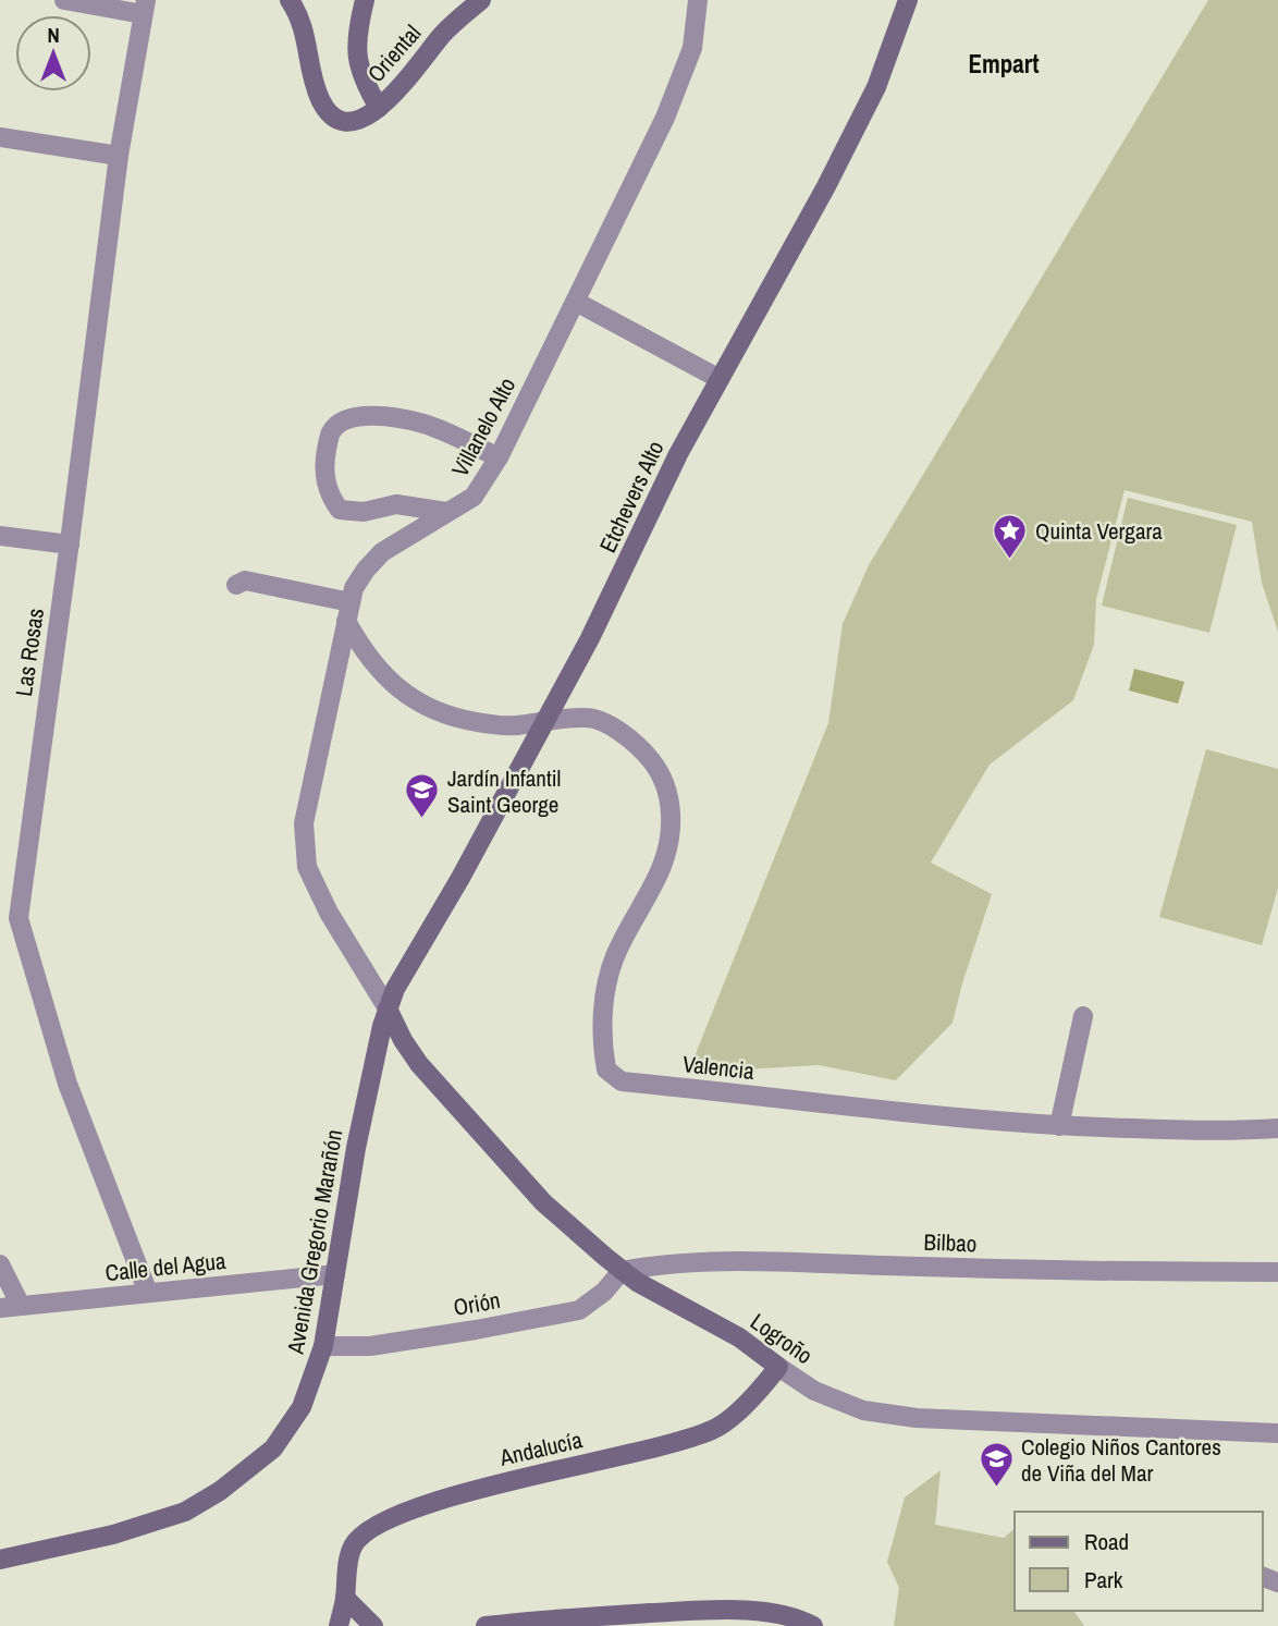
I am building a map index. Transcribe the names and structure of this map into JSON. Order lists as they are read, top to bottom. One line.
{"streets":{"street":["Oriental","Villanelo Alto","Etchevers Alto","Las Rosas","Valencia","Avenida Gregorio Marañón","Bilbao","Calle del Agua","Orión","Logroño","Andalucía"]},"crossings":[["Villanelo Alto","Etchevers Alto"],["Villanelo Alto","Valencia"],["Villanelo Alto","Avenida Gregorio Marañón"],["Villanelo Alto","Logroño"],["Etchevers Alto","Valencia"],["Etchevers Alto","Avenida Gregorio Marañón"],["Etchevers Alto","Logroño"],["Las Rosas","Calle del Agua"],["Avenida Gregorio Marañón","Calle del Agua"],["Avenida Gregorio Marañón","Orión"],["Avenida Gregorio Marañón","Logroño"],["Bilbao","Orión"],["Bilbao","Logroño"],["Orión","Logroño"],["Logroño","Andalucía"]],"districts":["Empart"],"places":{"place":["Quinta Vergara"],"school or university":["Jardín Infantil Saint George","Colegio Niños Cantores de Viña del Mar"]},"legend":["Road","Park"],"north":"top"}
